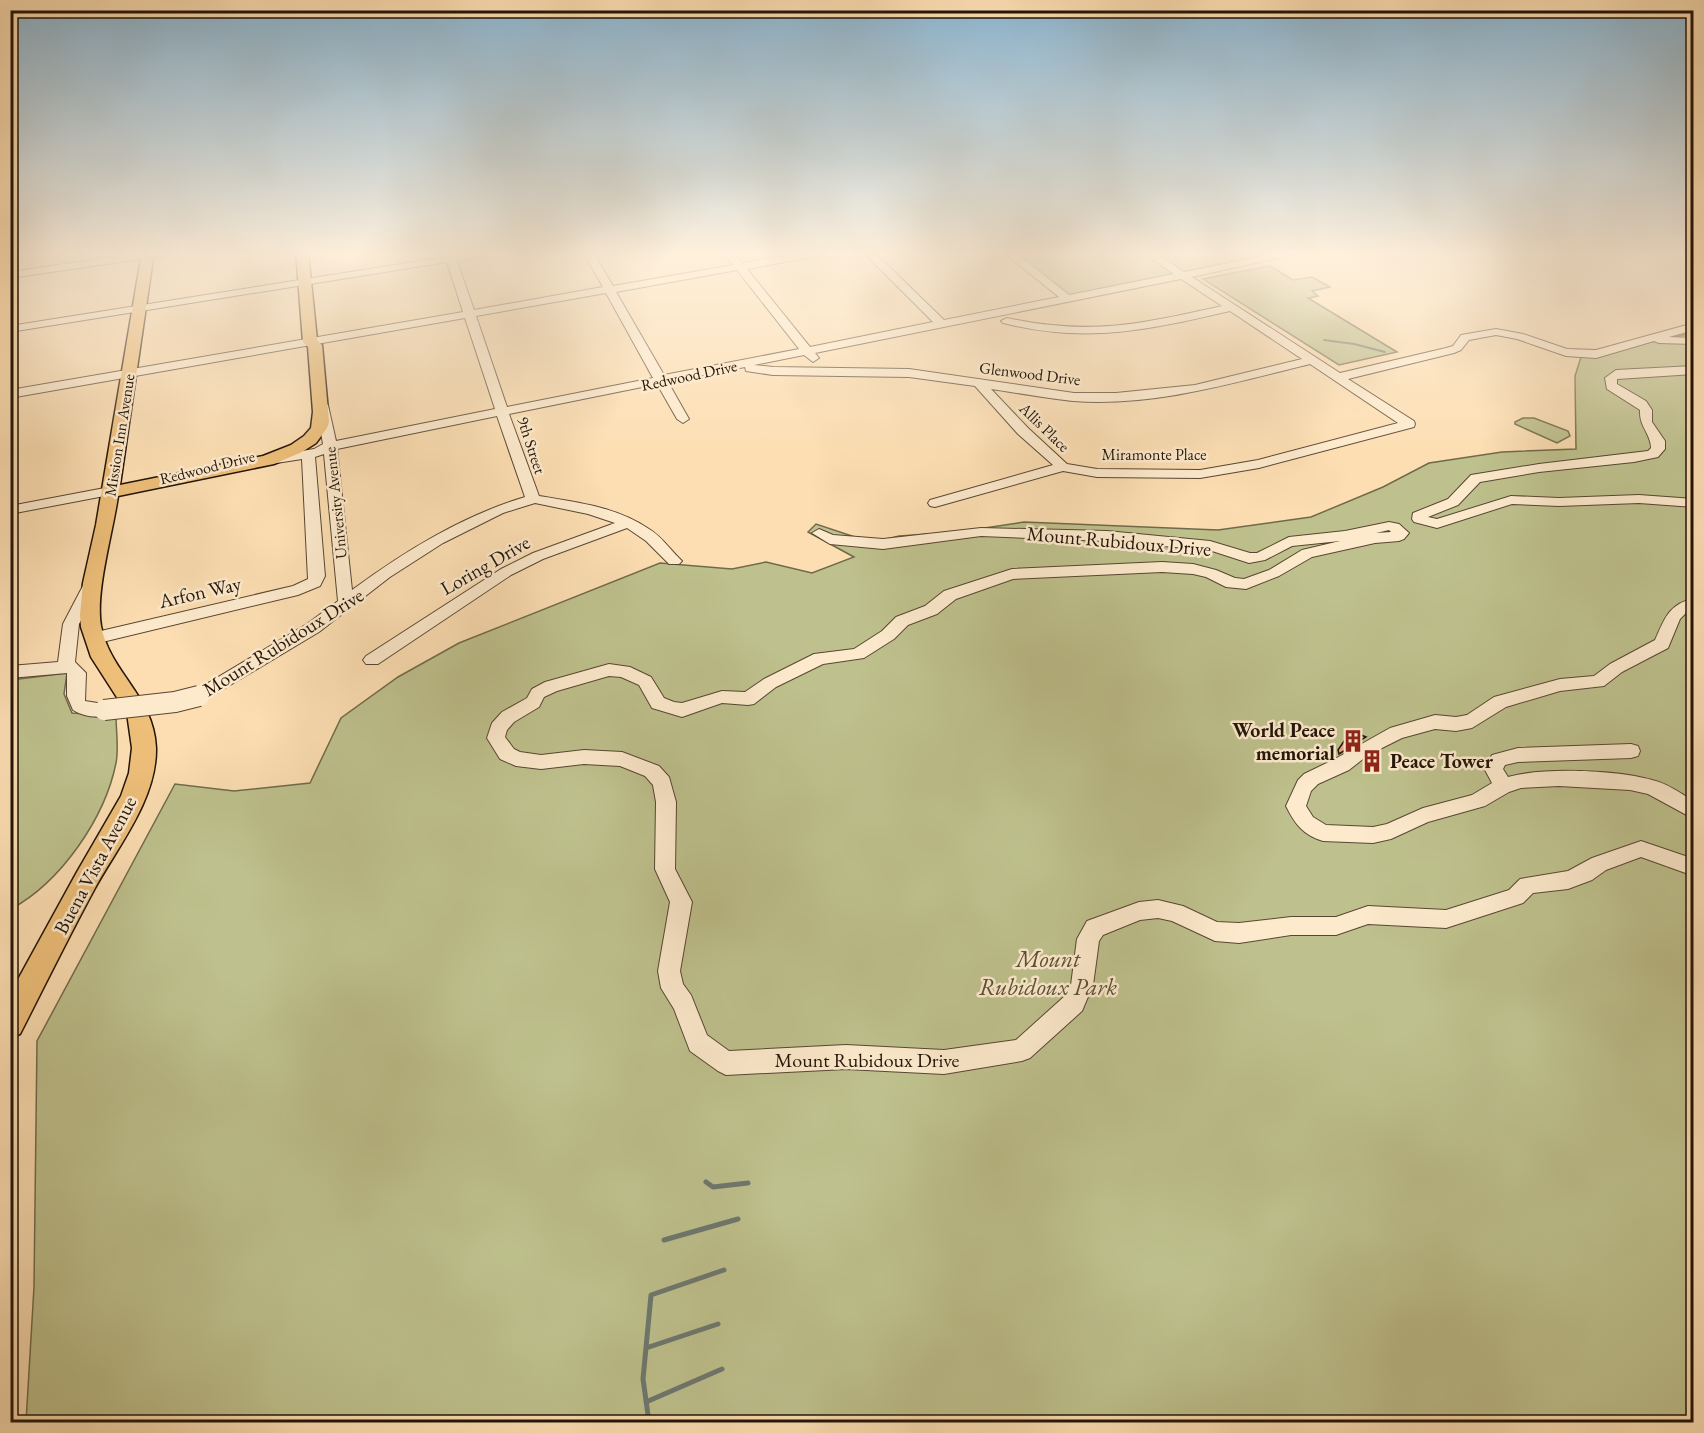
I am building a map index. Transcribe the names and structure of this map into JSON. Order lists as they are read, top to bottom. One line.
{"streets":{"main road":["Redwood Drive","Mission Inn Avenue","University Avenue","Buena Vista Avenue"],"street":["Glenwood Drive","Allis Place","9th Street","Miramonte Place","Mount Rubidoux Drive","Loring Drive","Arfon Way"]},"crossings":[["Glenwood Drive","Redwood Drive"],["Glenwood Drive","Allis Place"],["Redwood Drive","Mission Inn Avenue"],["Redwood Drive","9th Street"],["Redwood Drive","University Avenue"],["Allis Place","Miramonte Place"],["Mission Inn Avenue","Mount Rubidoux Drive"],["Mission Inn Avenue","Arfon Way"],["Mission Inn Avenue","Buena Vista Avenue"],["9th Street","Mount Rubidoux Drive"],["9th Street","Loring Drive"],["University Avenue","Mount Rubidoux Drive"],["University Avenue","Arfon Way"],["Arfon Way","Buena Vista Avenue"]],"parks":["Mount Rubidoux Park"],"places":{"building":["World Peace memorial","Peace Tower"]}}
